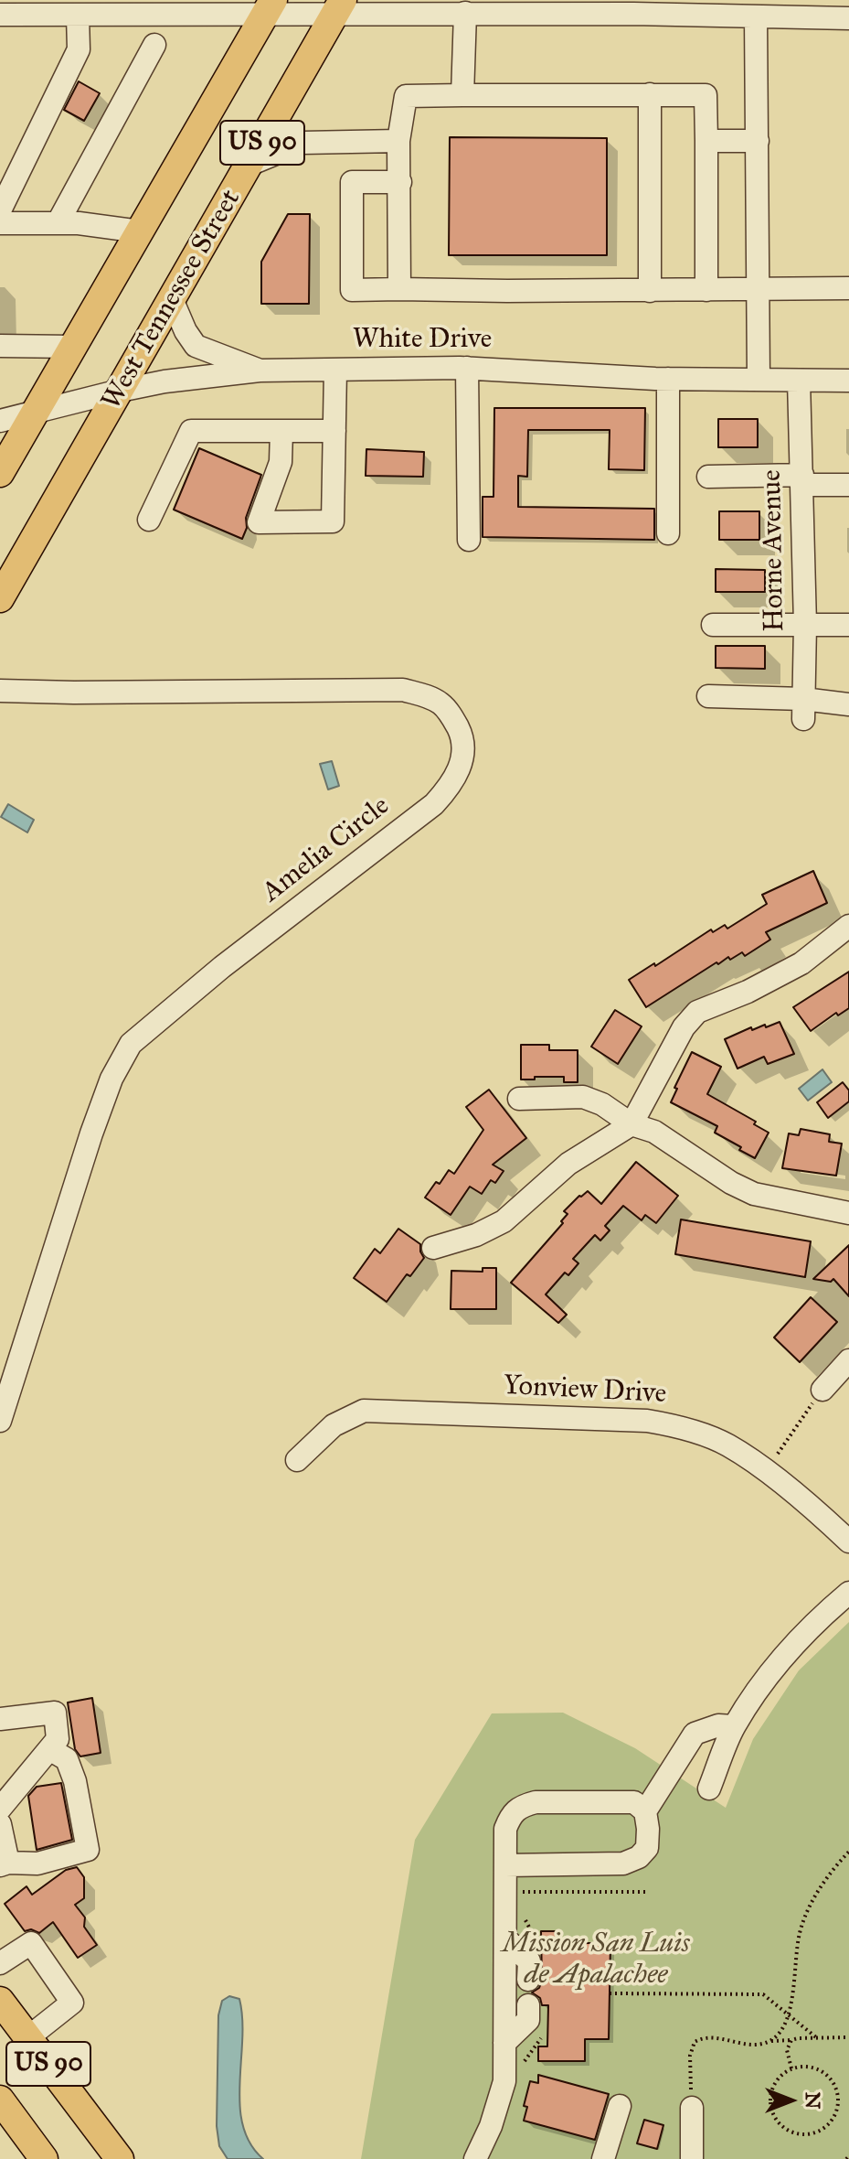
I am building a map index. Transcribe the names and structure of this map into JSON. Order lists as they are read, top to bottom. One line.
{"streets":{"main road":["US 90","West Tennessee Street"],"street":["White Drive","Horne Avenue","Amelia Circle","Yonview Drive"]},"crossings":[["US 90","White Drive"],["West Tennessee Street","White Drive"],["White Drive","Horne Avenue"]],"parks":["Mission San Luis de Apalachee"],"north":"right"}
